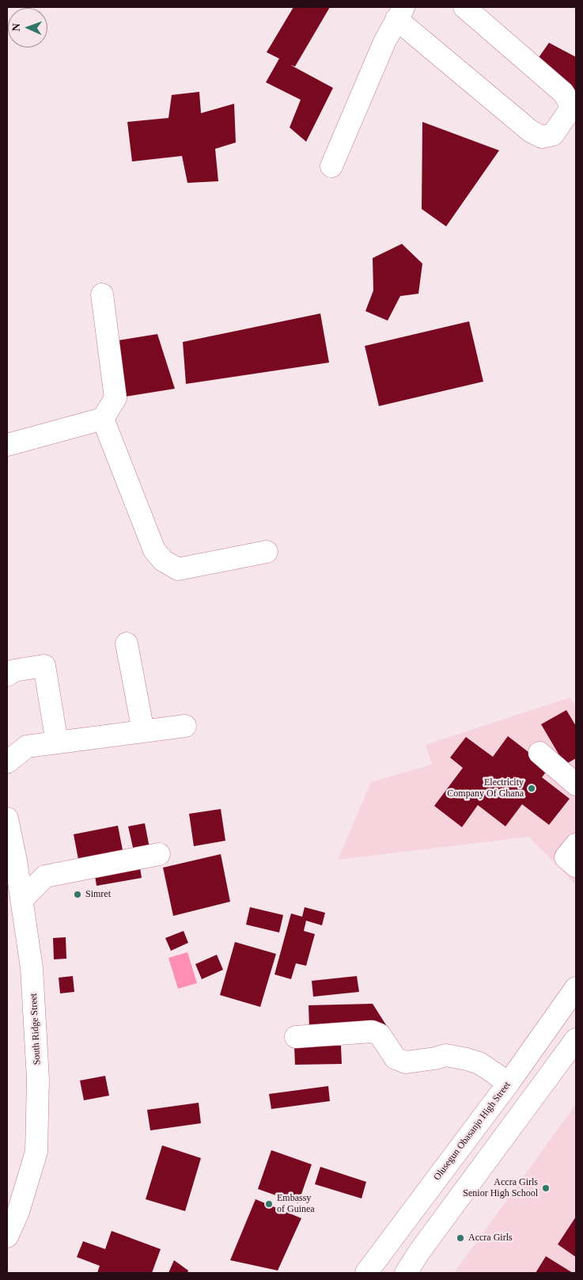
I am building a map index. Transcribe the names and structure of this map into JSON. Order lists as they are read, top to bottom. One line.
{"streets":{"street":["South Ridge Street","Olusegun Obasanjo High Street"]},"places":["Electricity Company Of Ghana","Simret","Accra Girls Senior High School","Embassy of Guinea","Accra Girls"],"north":"left"}
